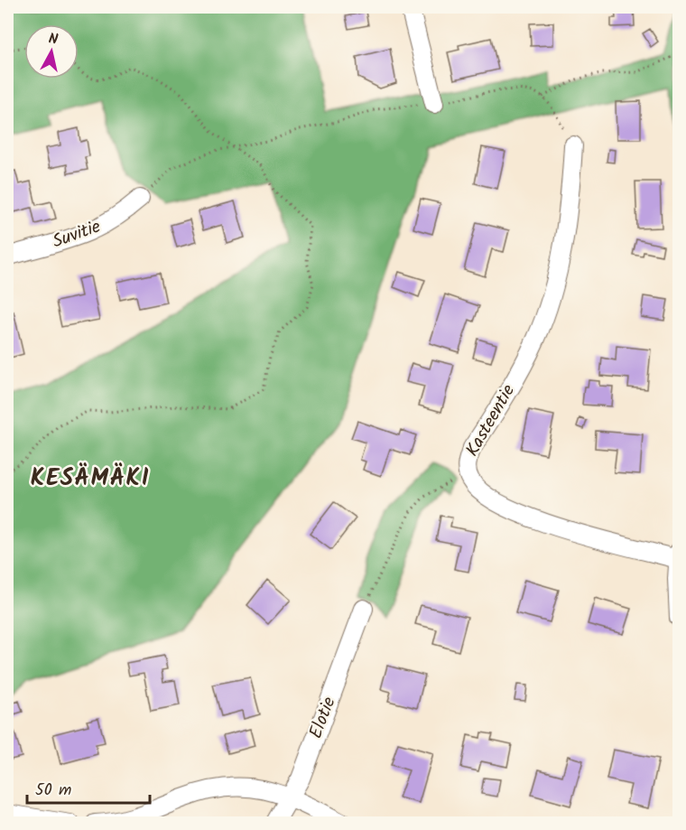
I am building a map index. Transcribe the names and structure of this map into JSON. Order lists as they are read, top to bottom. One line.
{"streets":{"street":["Suvitie","Kasteentie","Elotie"]},"districts":["KESÄMÄKI"],"scale_bar":"50 m","north":"top"}
